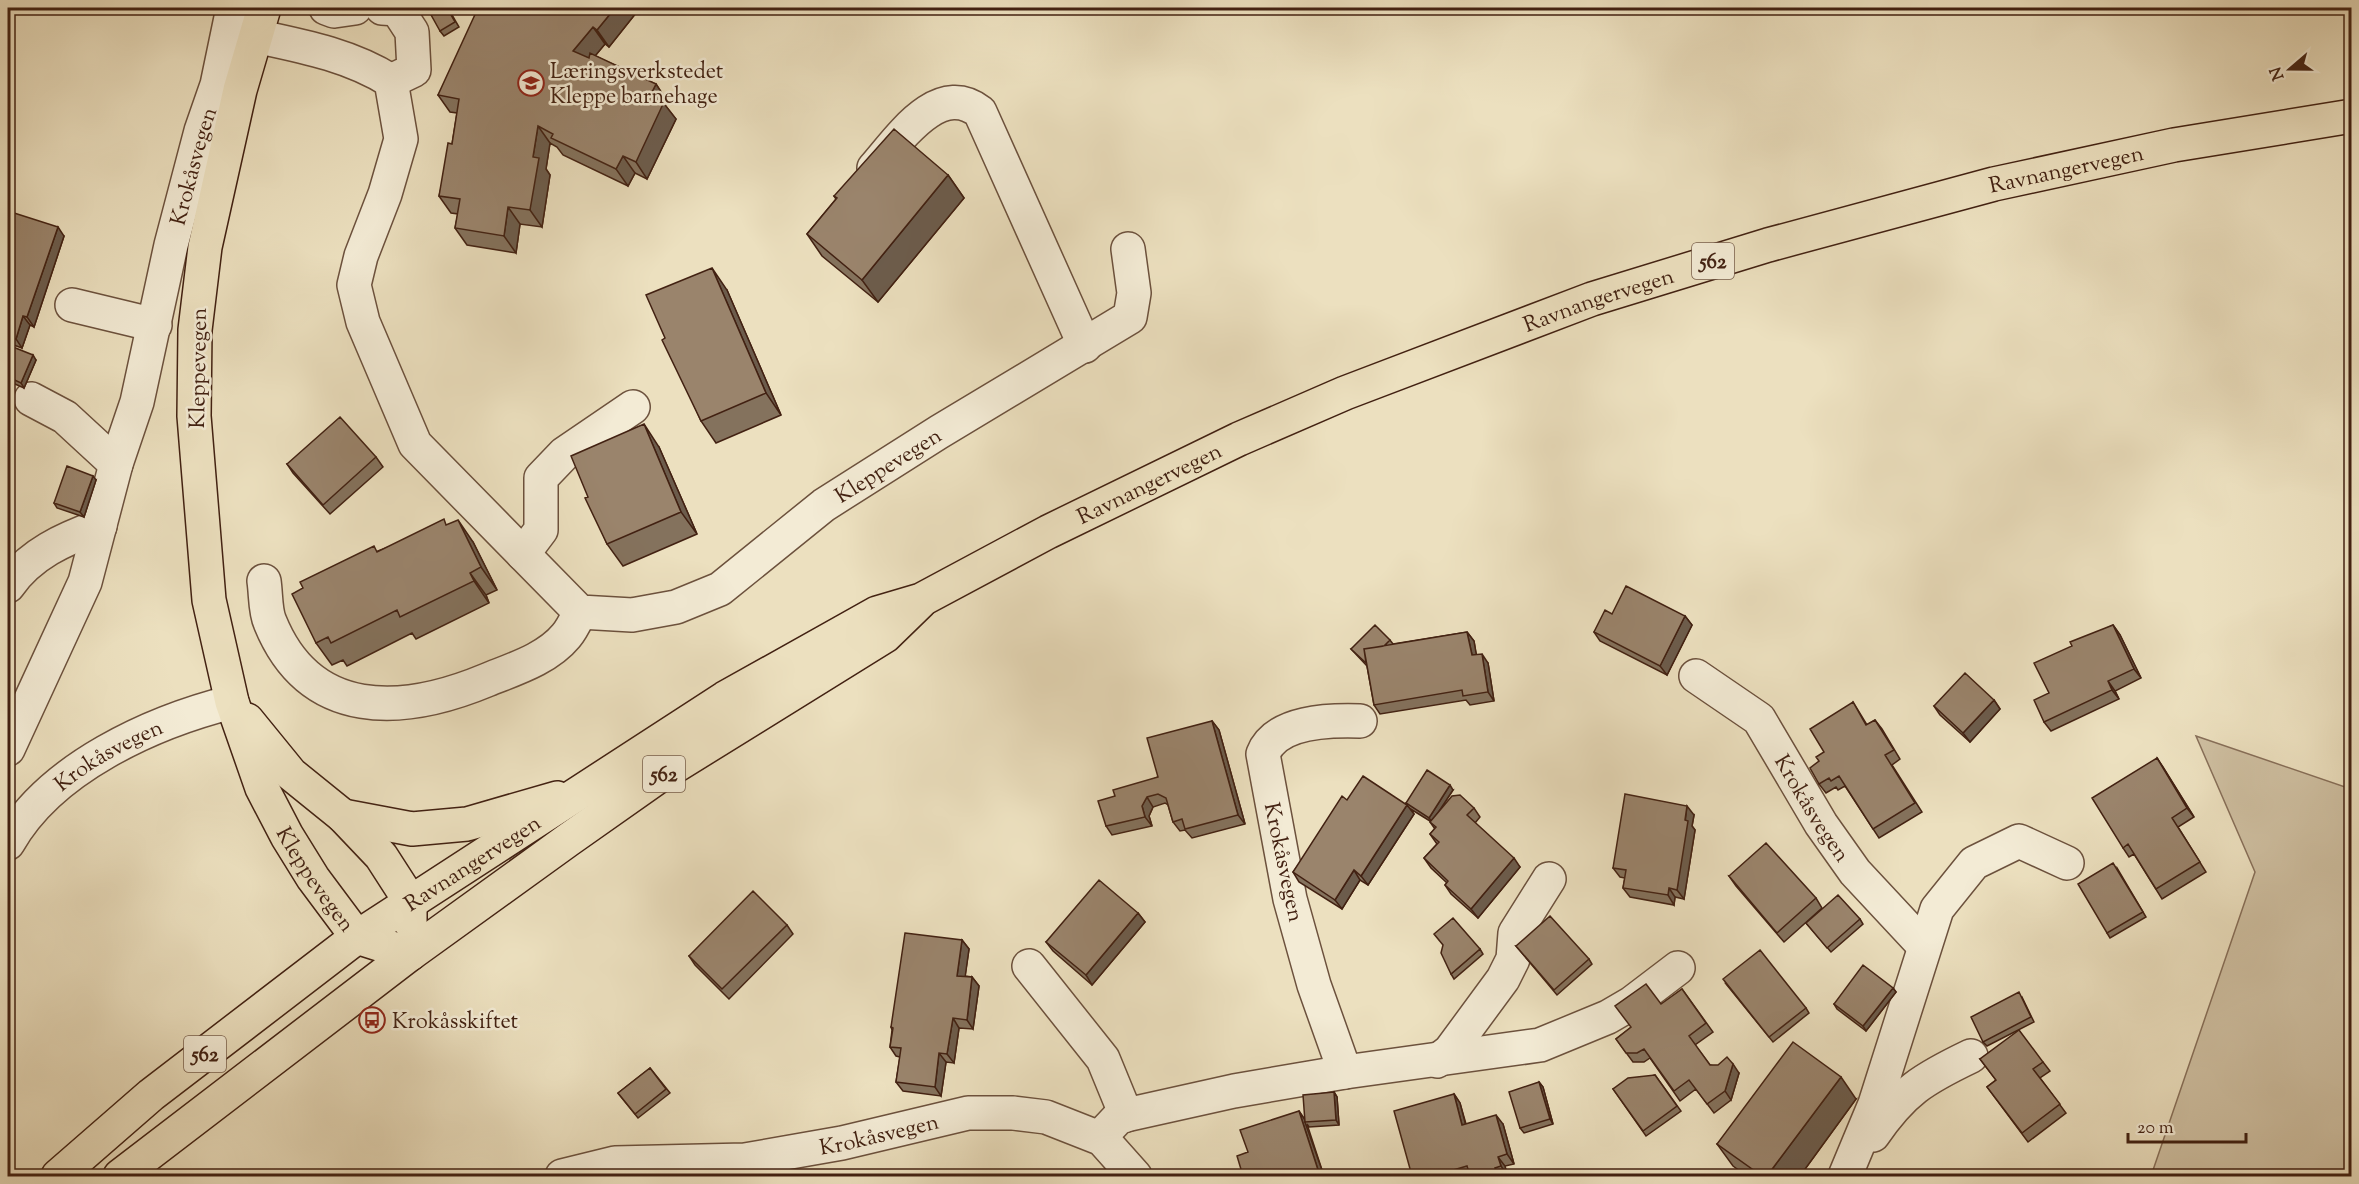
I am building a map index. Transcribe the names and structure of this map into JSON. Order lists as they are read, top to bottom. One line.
{"streets":{"main road":["Ravnangervegen","562","Kleppevegen"],"street":["Krokåsvegen"]},"crossings":[["Krokåsvegen","Kleppevegen"],["Ravnangervegen","Kleppevegen"]],"places":{"school or university":["Læringsverkstedet Kleppe barnehage"],"bus stop":["Krokåsskiftet"]},"scale_bar":"20 m","north":"left"}
